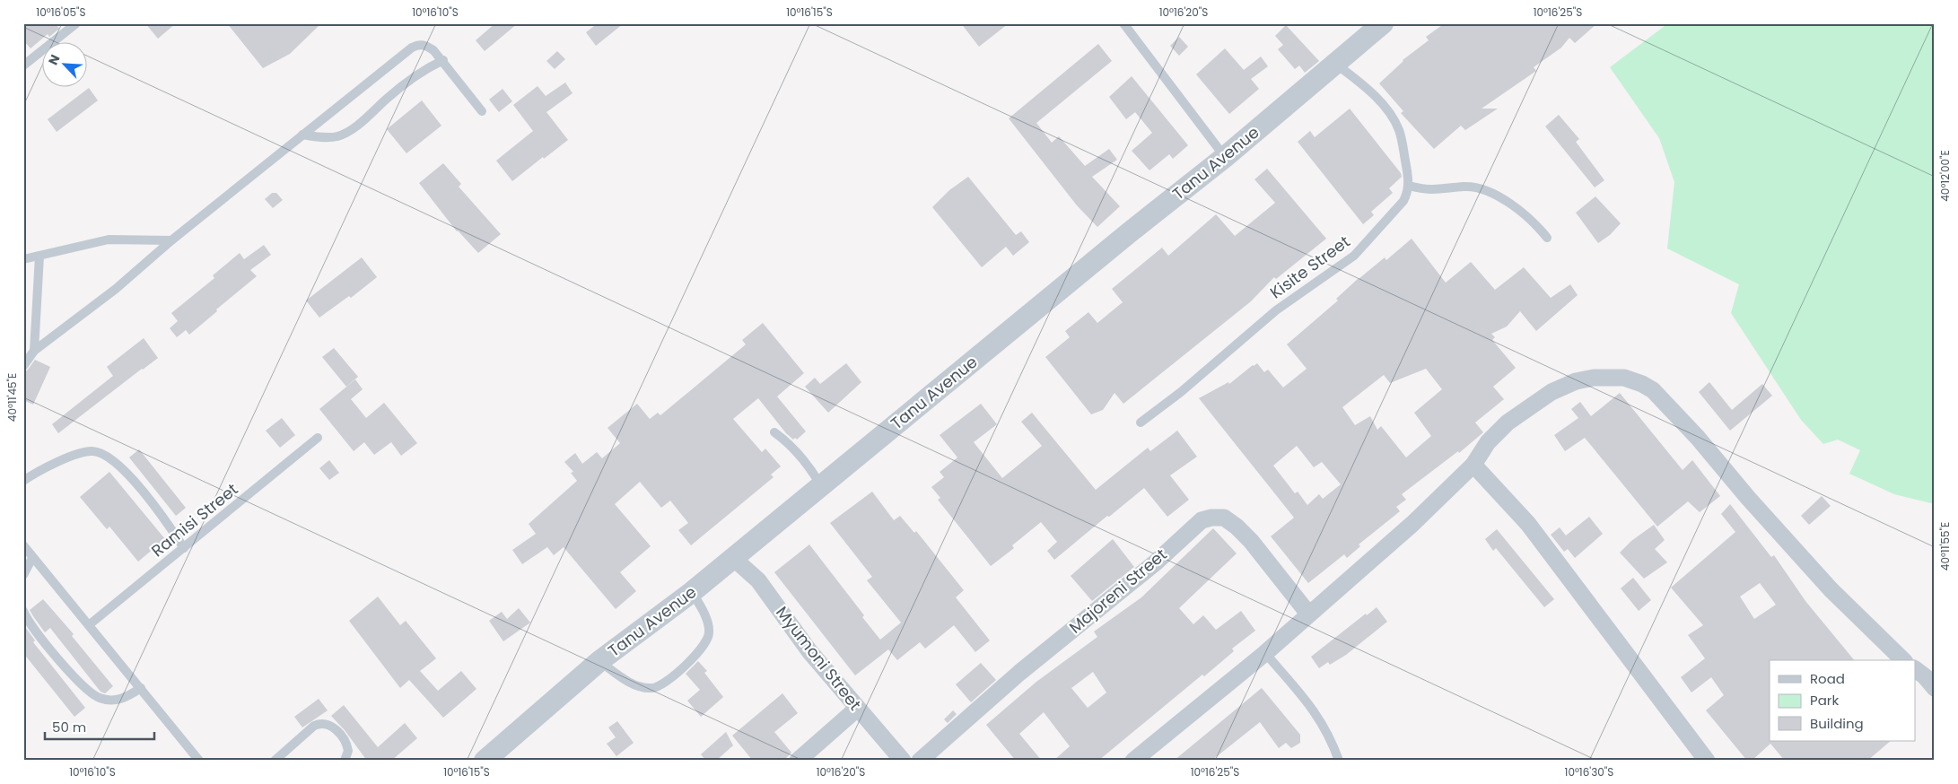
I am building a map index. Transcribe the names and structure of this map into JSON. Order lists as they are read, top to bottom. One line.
{"streets":{"street":["Tanu Avenue","Majoreni Street","Myumoni Street"],"lane":["Kisite Street","Ramisi Street"]},"crossings":[["Tanu Avenue","Myumoni Street"]],"legend":["Road","Park","Building"],"scale_bar":"50 m","north":"top left","coordinates":["10°16'05\"S","10°16'10\"S","10°16'15\"S","10°16'20\"S","10°16'25\"S","40°12'00\"E","40°11'45\"E","40°11'55\"E","10°16'30\"S"]}
